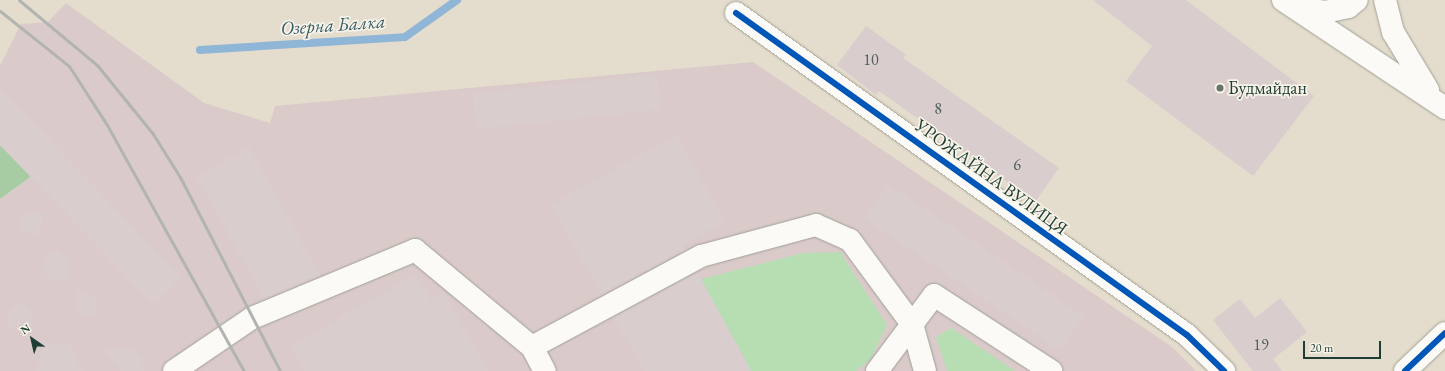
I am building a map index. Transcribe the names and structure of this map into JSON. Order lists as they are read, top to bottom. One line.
{"streets":{"street":["УРОЖАЙНА ВУЛИЦЯ"]},"water":["Озерна Балка"],"places":["Будмайдан"],"house_numbers":["10","8","6","19"],"scale_bar":"20 m","north":"top left"}
